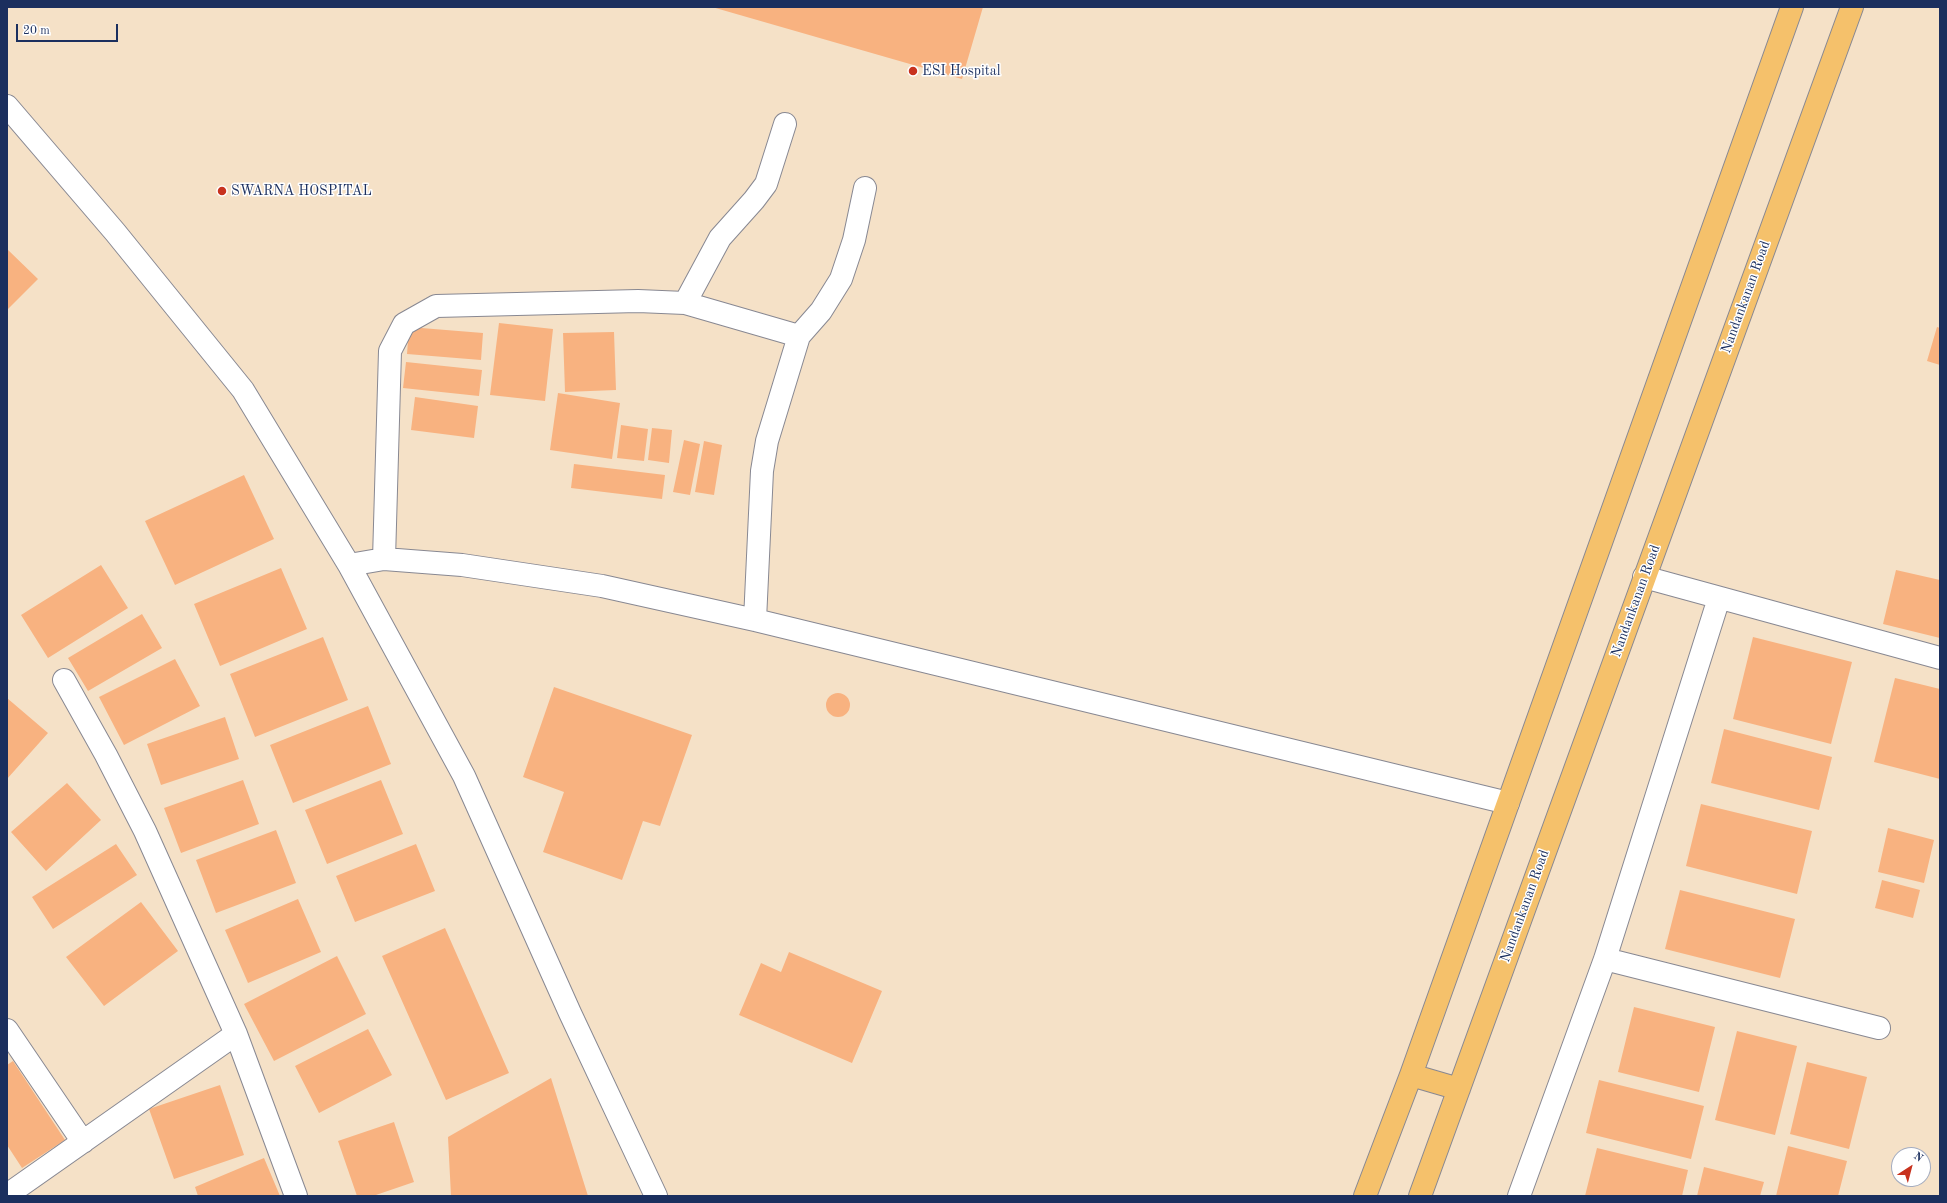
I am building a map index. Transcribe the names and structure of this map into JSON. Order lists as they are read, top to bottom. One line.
{"streets":{"main road":["Nandankanan Road"]},"places":["ESI Hospital","SWARNA HOSPITAL"],"scale_bar":"20 m","north":"top right"}
